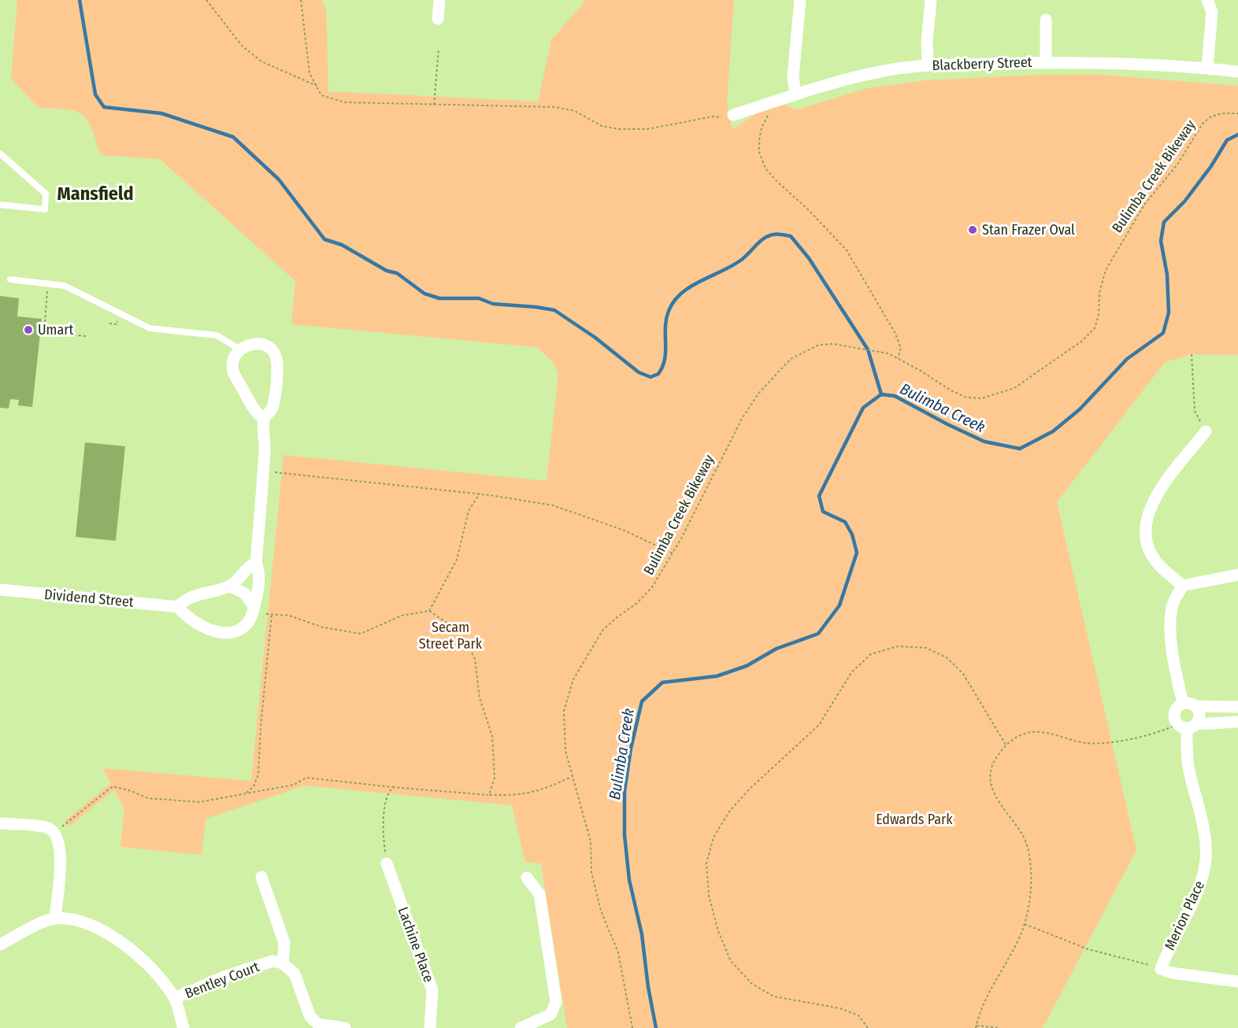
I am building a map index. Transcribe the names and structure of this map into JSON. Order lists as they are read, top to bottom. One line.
{"streets":{"street":["Blackberry Street","Dividend Street","Merion Place","Lachine Place","Bentley Court"],"path":["Bulimba Creek Bikeway"]},"districts":["Mansfield"],"water":["Bulimba Creek"],"parks":["Secam Street Park","Edwards Park"],"places":["Stan Frazer Oval","Umart"]}
